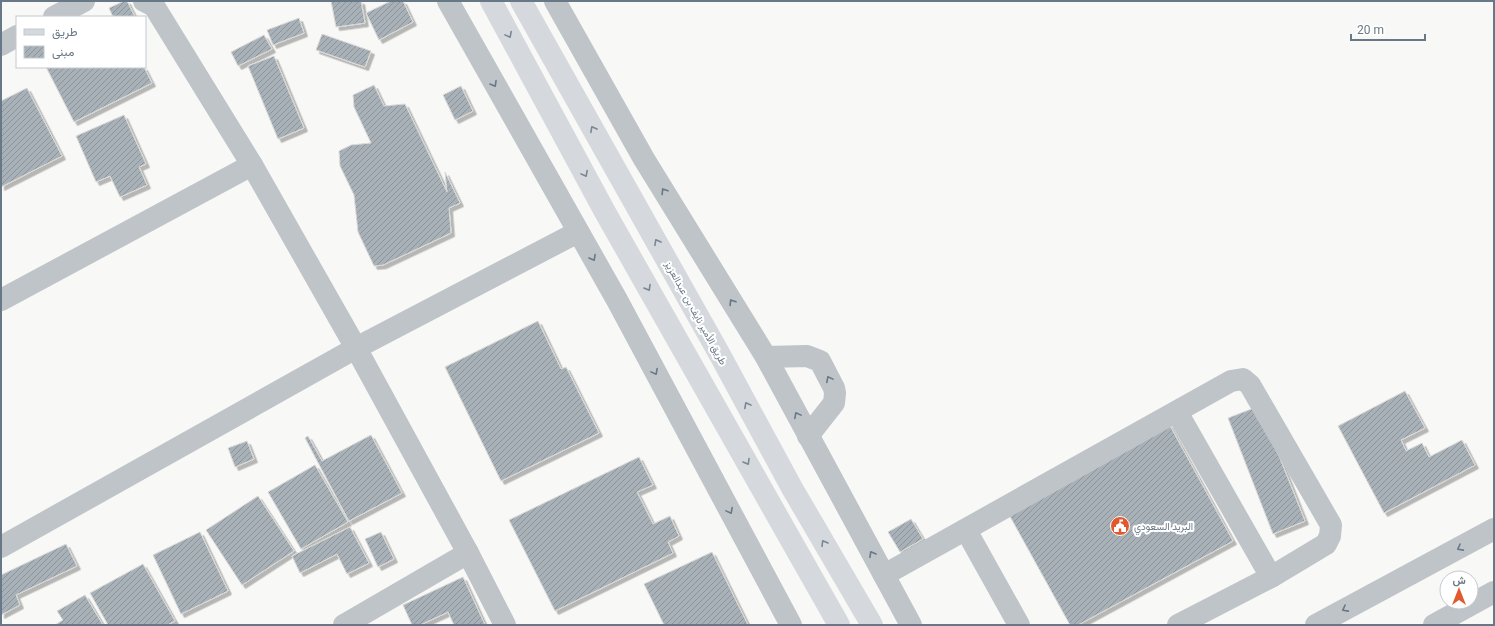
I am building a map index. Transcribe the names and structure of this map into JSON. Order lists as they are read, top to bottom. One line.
{"streets":{"main road":["طريق الأمير نايف بن عبدالعزيز"]},"places":{"public building":["البريد السعودي"]},"legend":["طريق","مبنى"],"scale_bar":"20 m","north":"top"}
